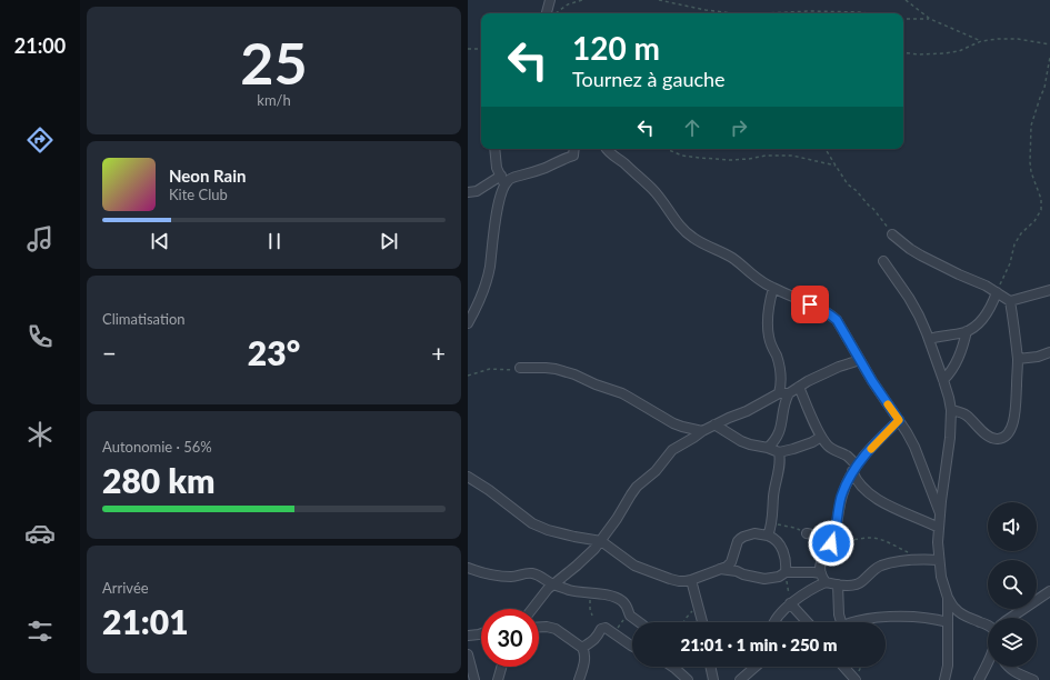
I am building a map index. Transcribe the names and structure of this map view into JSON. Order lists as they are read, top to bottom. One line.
{"page":{"tabs":"21:00","tile":[["25","km/h"],"Climatisation",["Autonomie · 56%","280 km"],["Arrivée","21:01"]],"turn":["120 m","Tournez à gauche"],"song":["Neon Rain","Kite Club"],"heat":["−","23°","+"],"limit":"30","trip":"21:01 · 1 min · 250 m"}}
